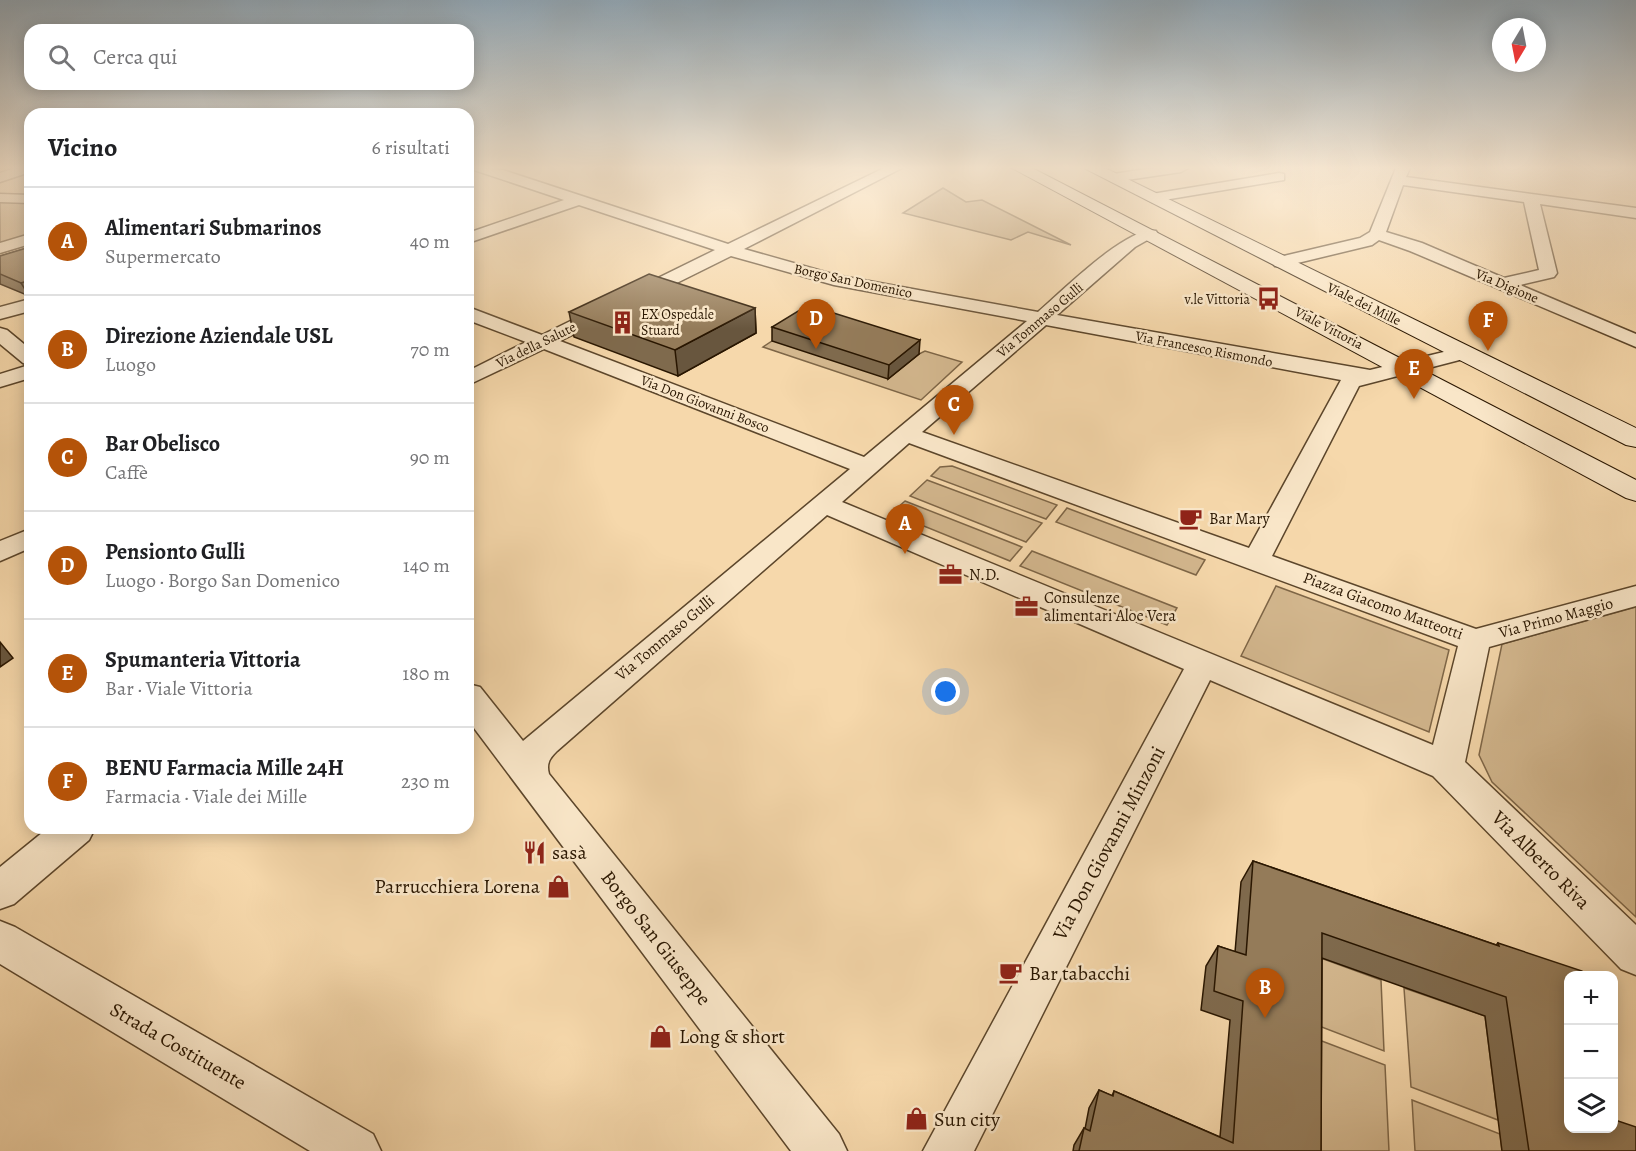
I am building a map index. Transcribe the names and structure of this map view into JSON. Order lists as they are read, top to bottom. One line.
{"streets":{"main road":["Viale dei Mille","Viale Vittoria"],"street":["Borgo San Domenico","Via Digione","Via Tommaso Gulli","Via della Salute","Via Francesco Rismondo","Via Don Giovanni Bosco","Piazza Giacomo Matteotti","Via Primo Maggio","Via Don Giovanni Minzoni","Via Alberto Riva","Borgo San Giuseppe","Strada Costituente"]},"crossings":[["Borgo San Domenico","Via Tommaso Gulli"],["Borgo San Domenico","Via della Salute"],["Borgo San Domenico","Via Francesco Rismondo"],["Via Tommaso Gulli","Viale Vittoria"],["Via Tommaso Gulli","Via Francesco Rismondo"],["Via Tommaso Gulli","Piazza Giacomo Matteotti"],["Via Tommaso Gulli","Borgo San Giuseppe"],["Via della Salute","Via Don Giovanni Bosco"],["Piazza Giacomo Matteotti","Via Primo Maggio"],["Piazza Giacomo Matteotti","Via Alberto Riva"]],"places":{"bus stop":["v.le Vittoria"],"building":["EX Ospedale Stuard"],"cafe":["Bar Mary","Bar tabacchi"],"office":["N.D.","Consulenze alimentari Aloe Vera"],"restaurant":["sasà"],"shop":["Parrucchiera Lorena","Long & short","Sun city"]},"north":"bottom","page":{"search":"Cerca qui","heading":["Vicino","6 risultati"],"list":[{"mark":"A","name":"Alimentari Submarinos","note":"Supermercato","value":"40 m"},{"mark":"B","name":"Direzione Aziendale USL","note":"Luogo","value":"70 m"},{"mark":"C","name":"Bar Obelisco","note":"Caffè","value":"90 m"},{"mark":"D","name":"Pensionto Gulli","note":"Luogo · Borgo San Domenico","value":"140 m"},{"mark":"E","name":"Spumanteria Vittoria","note":"Bar · Viale Vittoria","value":"180 m"},{"mark":"F","name":"BENU Farmacia Mille 24H","note":"Farmacia · Viale dei Mille","value":"230 m"}],"pins":["D","F","E","C","A","B"],"map_buttons":["+","−"]}}
